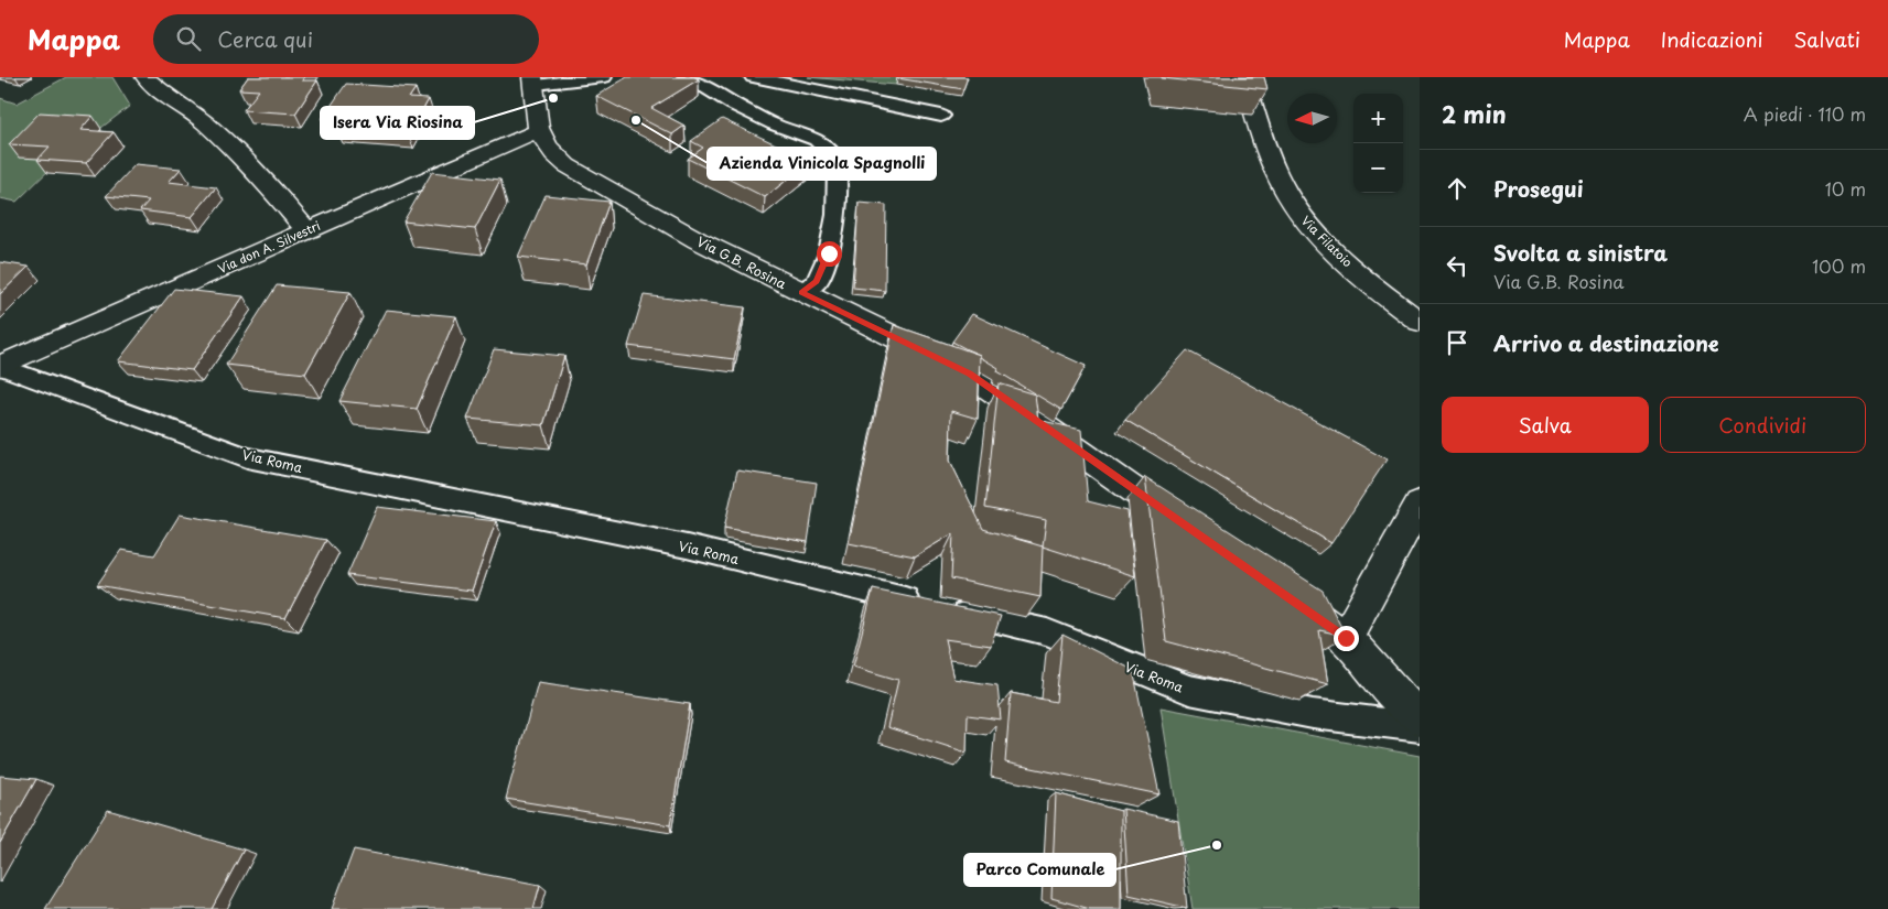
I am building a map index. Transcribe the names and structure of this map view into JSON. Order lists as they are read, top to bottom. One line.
{"streets":{"street":["Via Filatoio","Via don A. Silvestri","Via G.B. Rosina"],"lane":["Via Roma"]},"crossings":[["Via don A. Silvestri","Via G.B. Rosina"],["Via don A. Silvestri","Via Roma"]],"places":["Isera Via Riosina","Azienda Vinicola Spagnolli","Parco Comunale"],"north":"left","page":{"header":"Mappa","search":"Cerca qui","nav":["Mappa","Indicazioni","Salvati"],"heading":["2 min","A piedi · 110 m"],"map_buttons":["+","−"],"list":[["Prosegui","10 m"],["Svolta a sinistra","Via G.B. Rosina","100 m"],"Arrivo a destinazione"],"buttons":["Salva","Condividi"]}}
